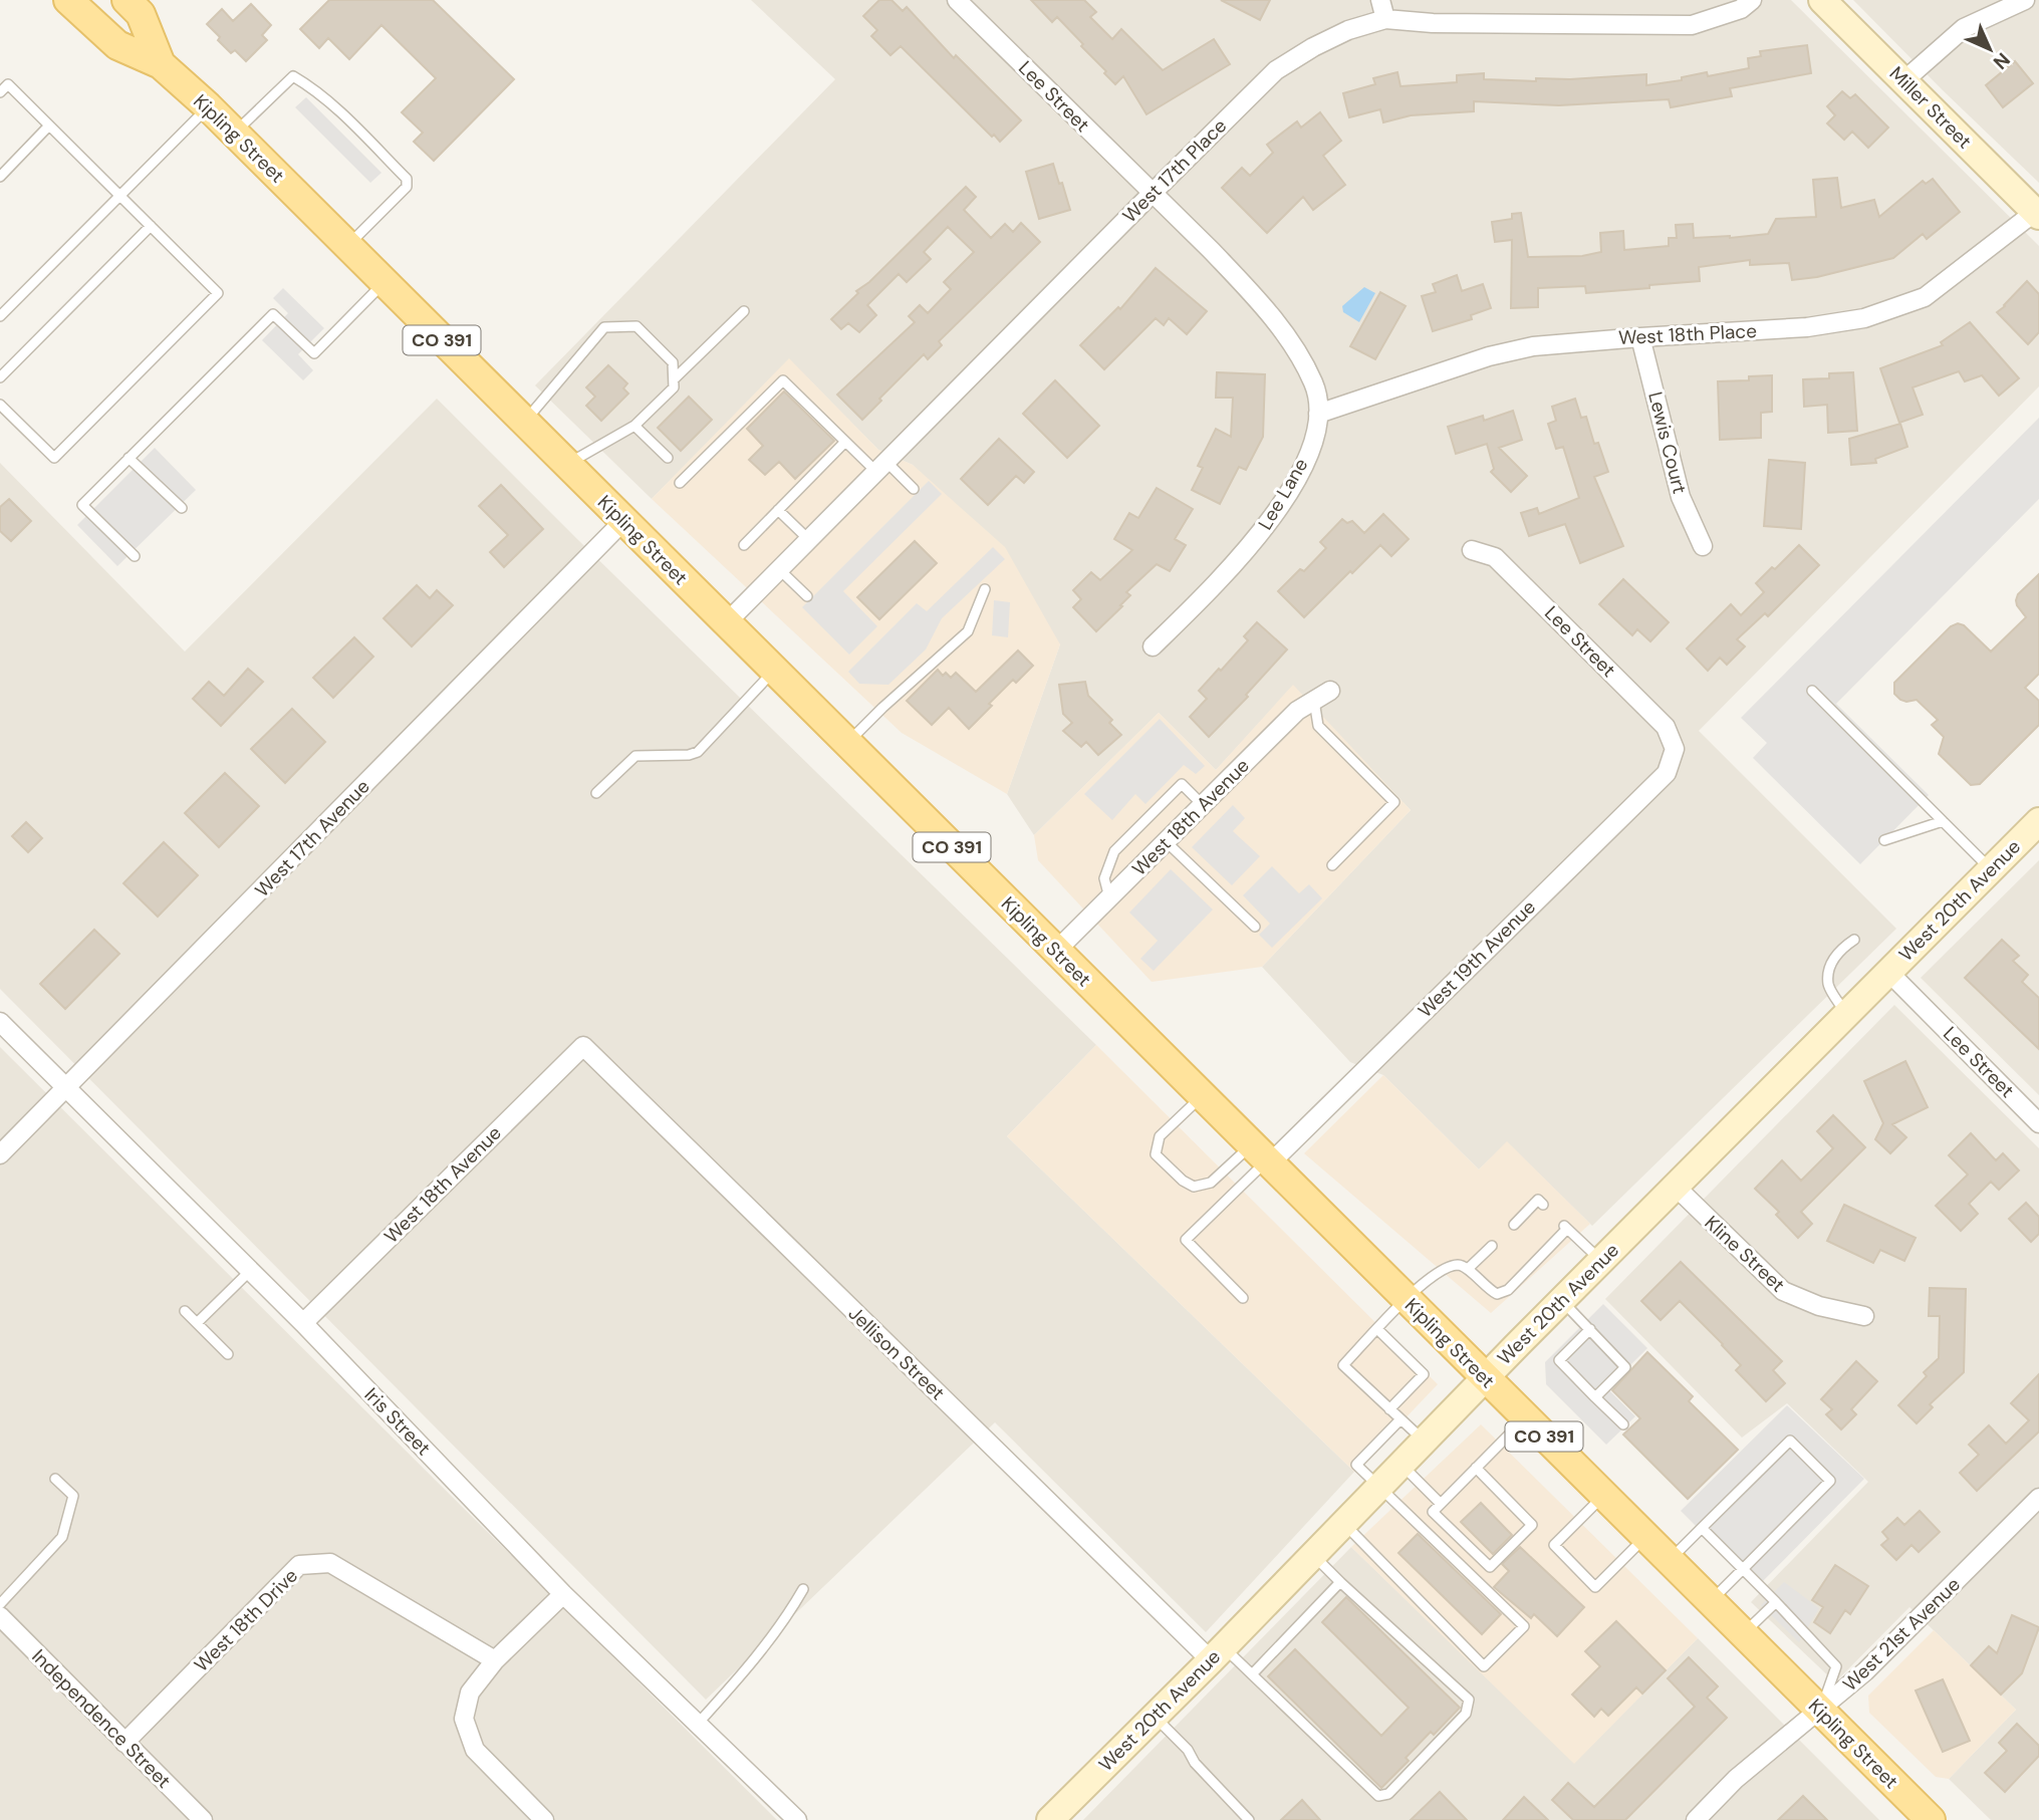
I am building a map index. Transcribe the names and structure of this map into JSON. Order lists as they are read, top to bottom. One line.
{"streets":{"main road":["Kipling Street","CO 391"],"street":["Lee Street","Miller Street","West 17th Place","West 18th Place","Lewis Court","Lee Lane","West 18th Avenue","West 17th Avenue","West 20th Avenue","West 19th Avenue","Kline Street","Jellison Street","Iris Street","West 18th Drive","West 21st Avenue","Independence Street"]},"crossings":[["Lee Street","West 17th Place"],["Lee Street","Lee Lane"],["Lee Street","West 20th Avenue"],["Lee Street","West 19th Avenue"],["Miller Street","West 18th Place"],["Kipling Street","West 17th Place"],["Kipling Street","West 18th Avenue"],["Kipling Street","West 17th Avenue"],["Kipling Street","West 20th Avenue"],["Kipling Street","West 19th Avenue"],["Kipling Street","West 21st Avenue"],["West 17th Place","Lee Lane"],["West 18th Place","Lewis Court"],["West 18th Place","Lee Lane"],["West 18th Avenue","Jellison Street"],["West 18th Avenue","Iris Street"],["West 17th Avenue","Iris Street"],["West 20th Avenue","Kline Street"],["West 20th Avenue","Jellison Street"],["West 18th Drive","Independence Street"]],"north":"bottom right"}
